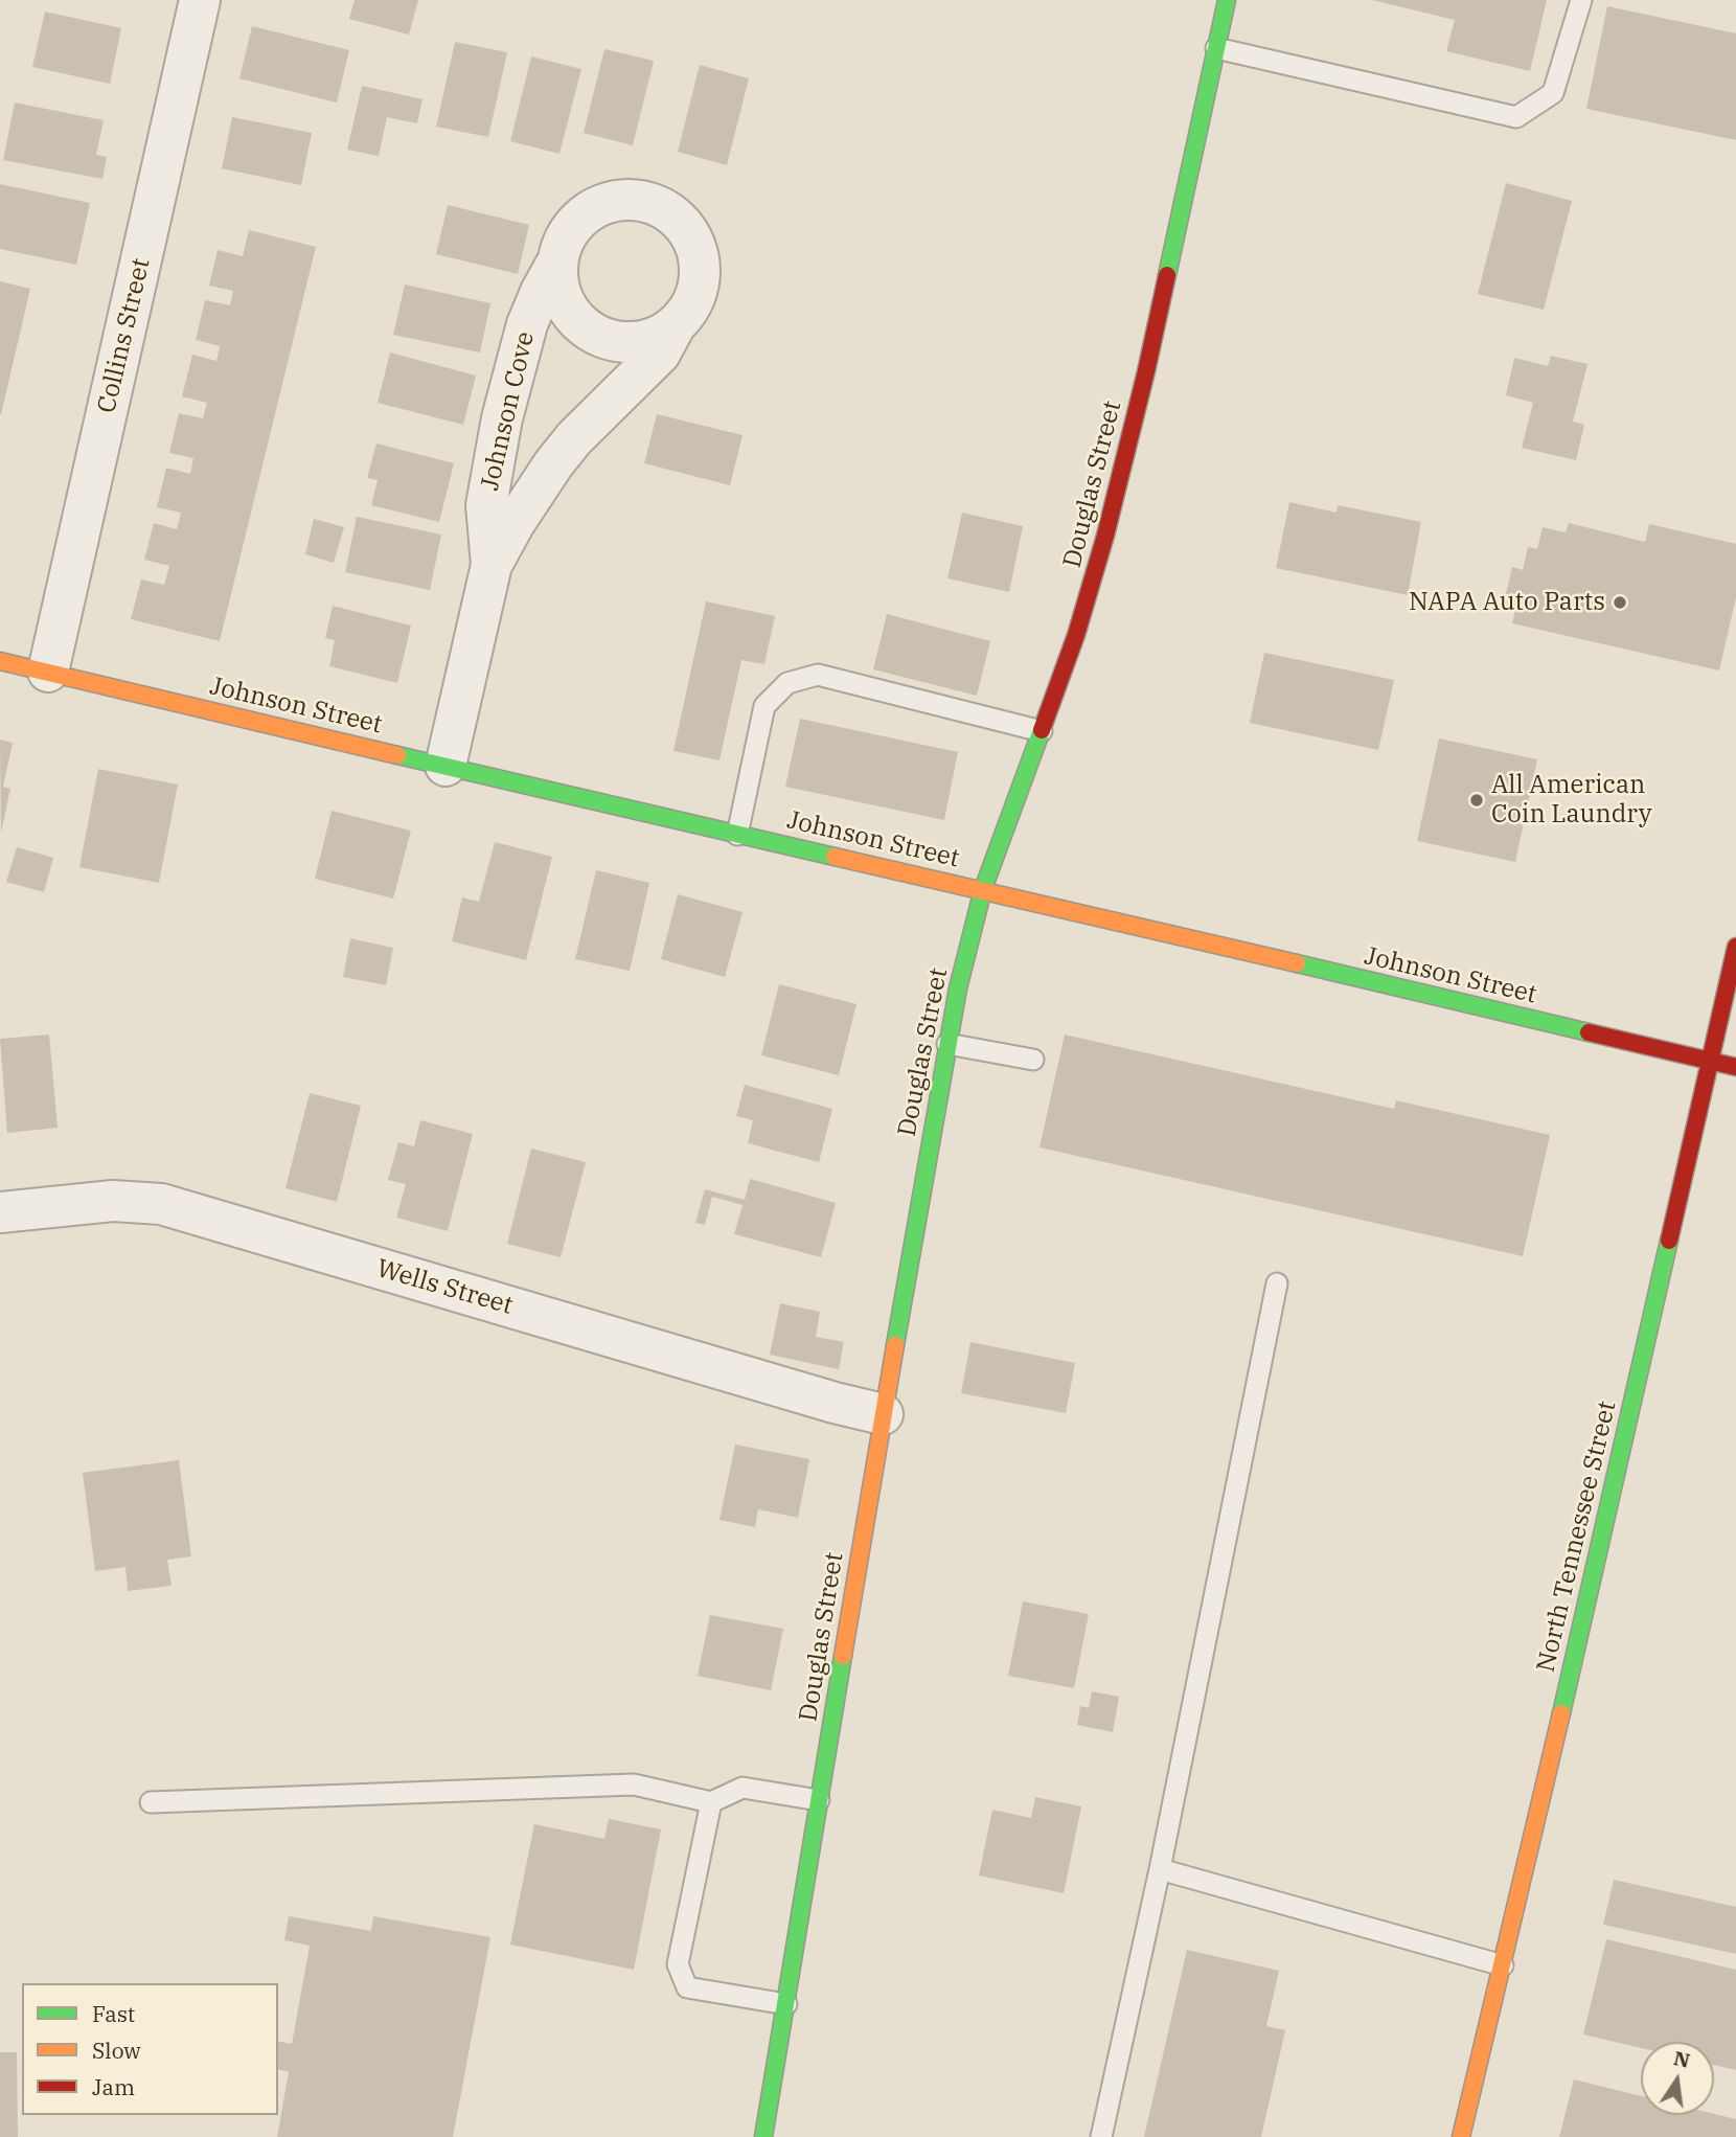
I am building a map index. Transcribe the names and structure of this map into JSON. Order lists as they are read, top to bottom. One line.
{"streets":{"street":["Collins Street","Johnson Cove","Douglas Street","Johnson Street","Wells Street","North Tennessee Street"]},"crossings":[["Collins Street","Johnson Street"],["Johnson Cove","Johnson Street"],["Douglas Street","Johnson Street"],["Douglas Street","Wells Street"],["Johnson Street","North Tennessee Street"]],"places":["NAPA Auto Parts","All American Coin Laundry"],"legend":["Fast","Slow","Jam"],"north":"top"}
